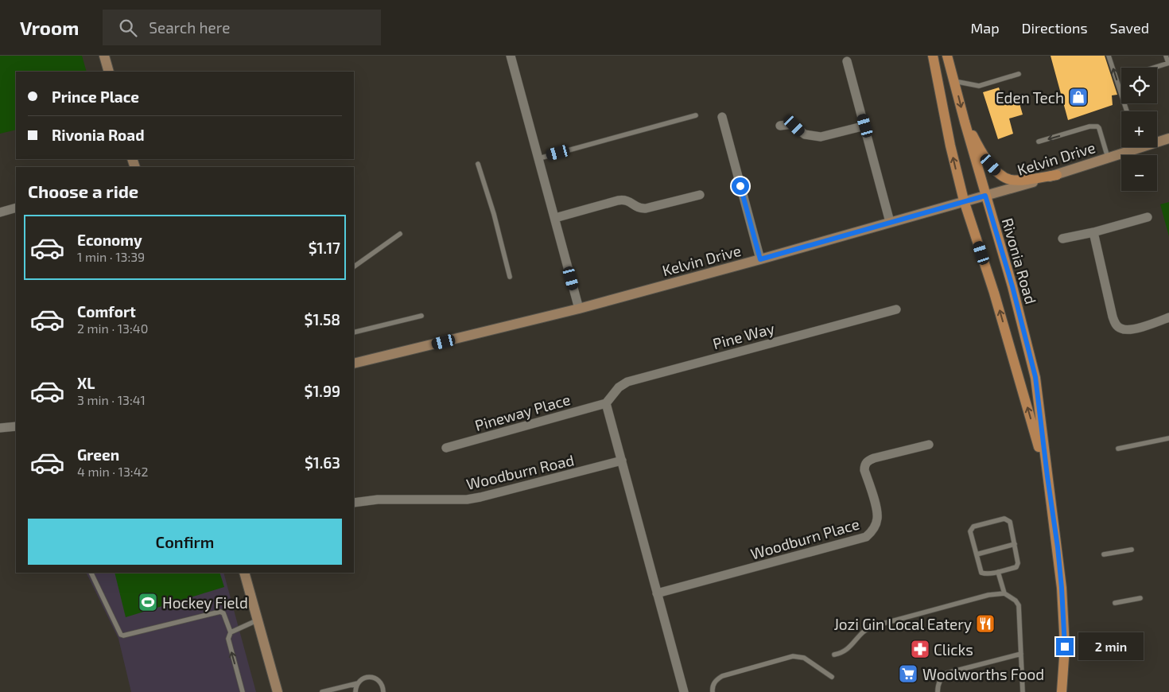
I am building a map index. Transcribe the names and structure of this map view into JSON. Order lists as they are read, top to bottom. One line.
{"streets":{"main road":["Kelvin Drive","Rivonia Road"],"street":["Pine Way","Pineway Place","Woodburn Road","Woodburn Place"]},"crossings":[["Kelvin Drive","Rivonia Road"],["Pine Way","Pineway Place"]],"places":{"shop":["Eden Tech"],"sports":["Hockey Field"],"restaurant":["Jozi Gin Local Eatery"],"pharmacy":["Clicks"],"supermarket":["Woolworths Food"]},"page":{"header":"Vroom","search":"Search here","nav":["Map","Directions","Saved"],"map_buttons":["+","−"],"banner":["Prince Place","Rivonia Road"],"heading":"Choose a ride","list":[{"name":"Economy","note":"1 min · 13:39","value":"$1.17"},{"name":"Comfort","note":"2 min · 13:40","value":"$1.58"},{"name":"XL","note":"3 min · 13:41","value":"$1.99"},{"name":"Green","note":"4 min · 13:42","value":"$1.63"}],"buttons":"Confirm","bubble":"2 min"}}
